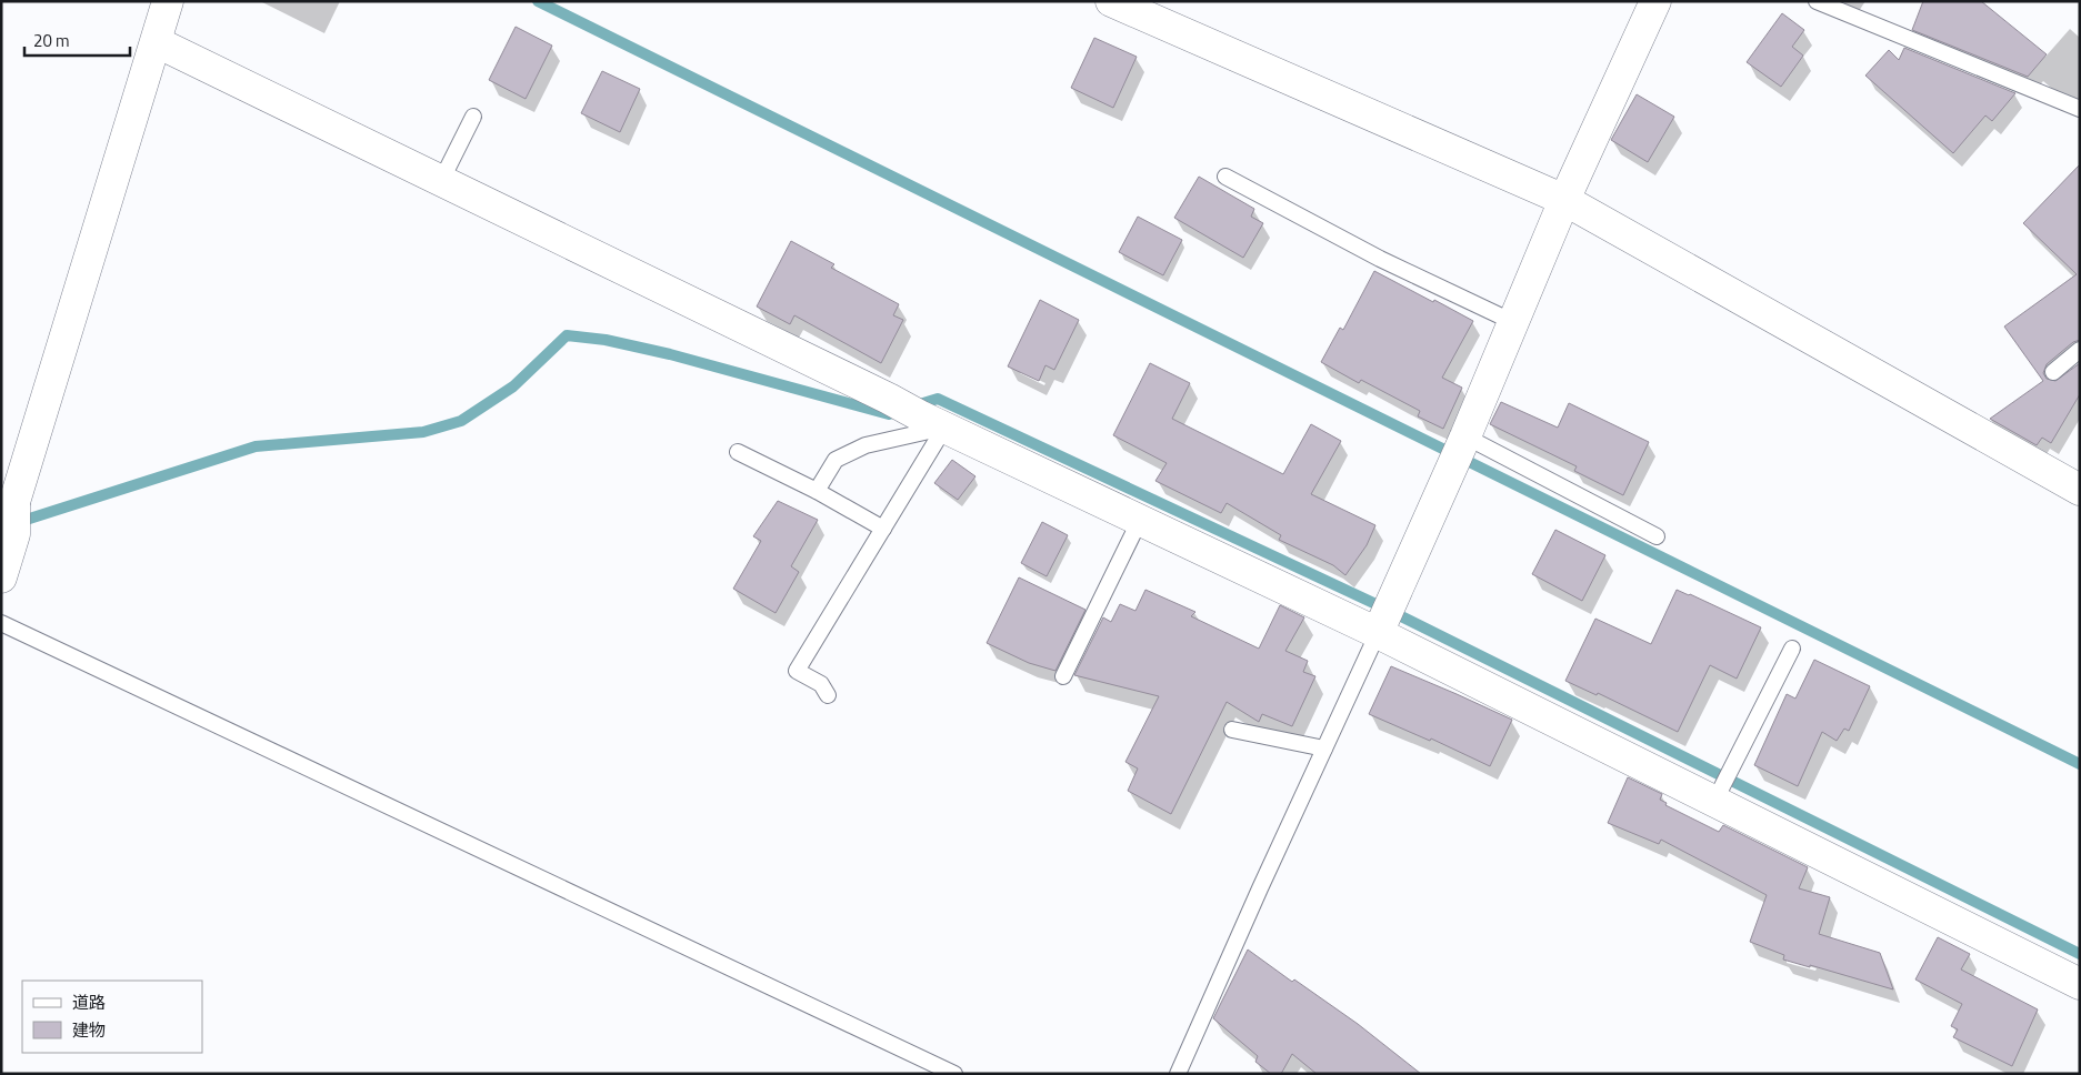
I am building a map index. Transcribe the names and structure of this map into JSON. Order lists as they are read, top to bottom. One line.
{"legend":["道路","建物"],"scale_bar":"20 m"}
